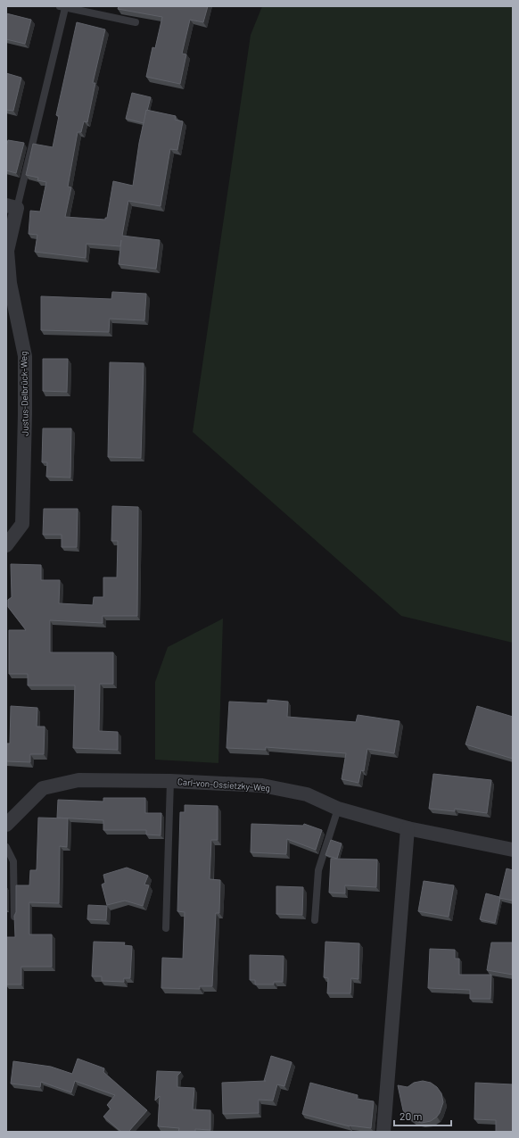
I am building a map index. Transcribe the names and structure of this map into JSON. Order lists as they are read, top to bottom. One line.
{"streets":{"street":["Justus-Delbrück-Weg","Carl-von-Ossietzky-Weg"]},"scale_bar":"20 m"}
